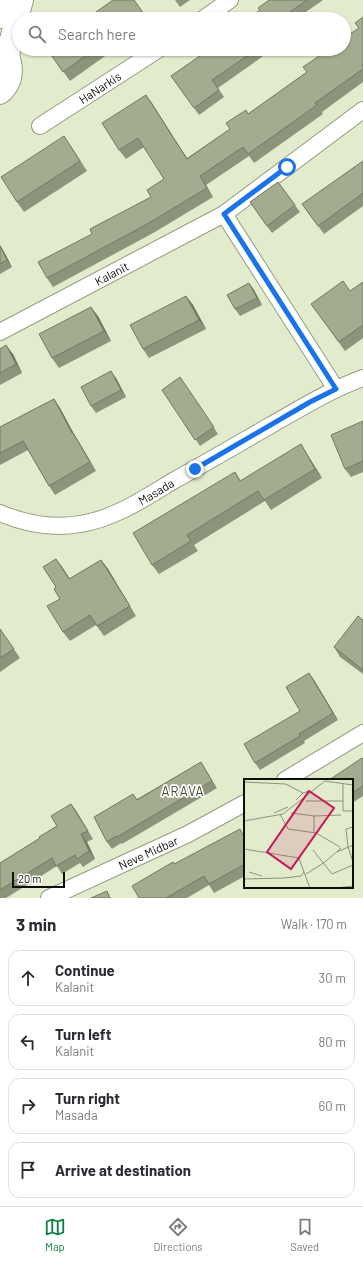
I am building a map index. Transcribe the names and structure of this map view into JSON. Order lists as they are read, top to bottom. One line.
{"streets":{"street":["HaNarkis","Kalanit","Masada","Neve Midbar"]},"districts":["ARAVA"],"scale_bar":"20 m","page":{"search":"Search here","scale":"20 m","heading":["3 min","Walk · 170 m"],"list":[["Continue","Kalanit","30 m"],["Turn left","Kalanit","80 m"],["Turn right","Masada","60 m"],"Arrive at destination"],"nav":["Map","Directions","Saved"]}}
